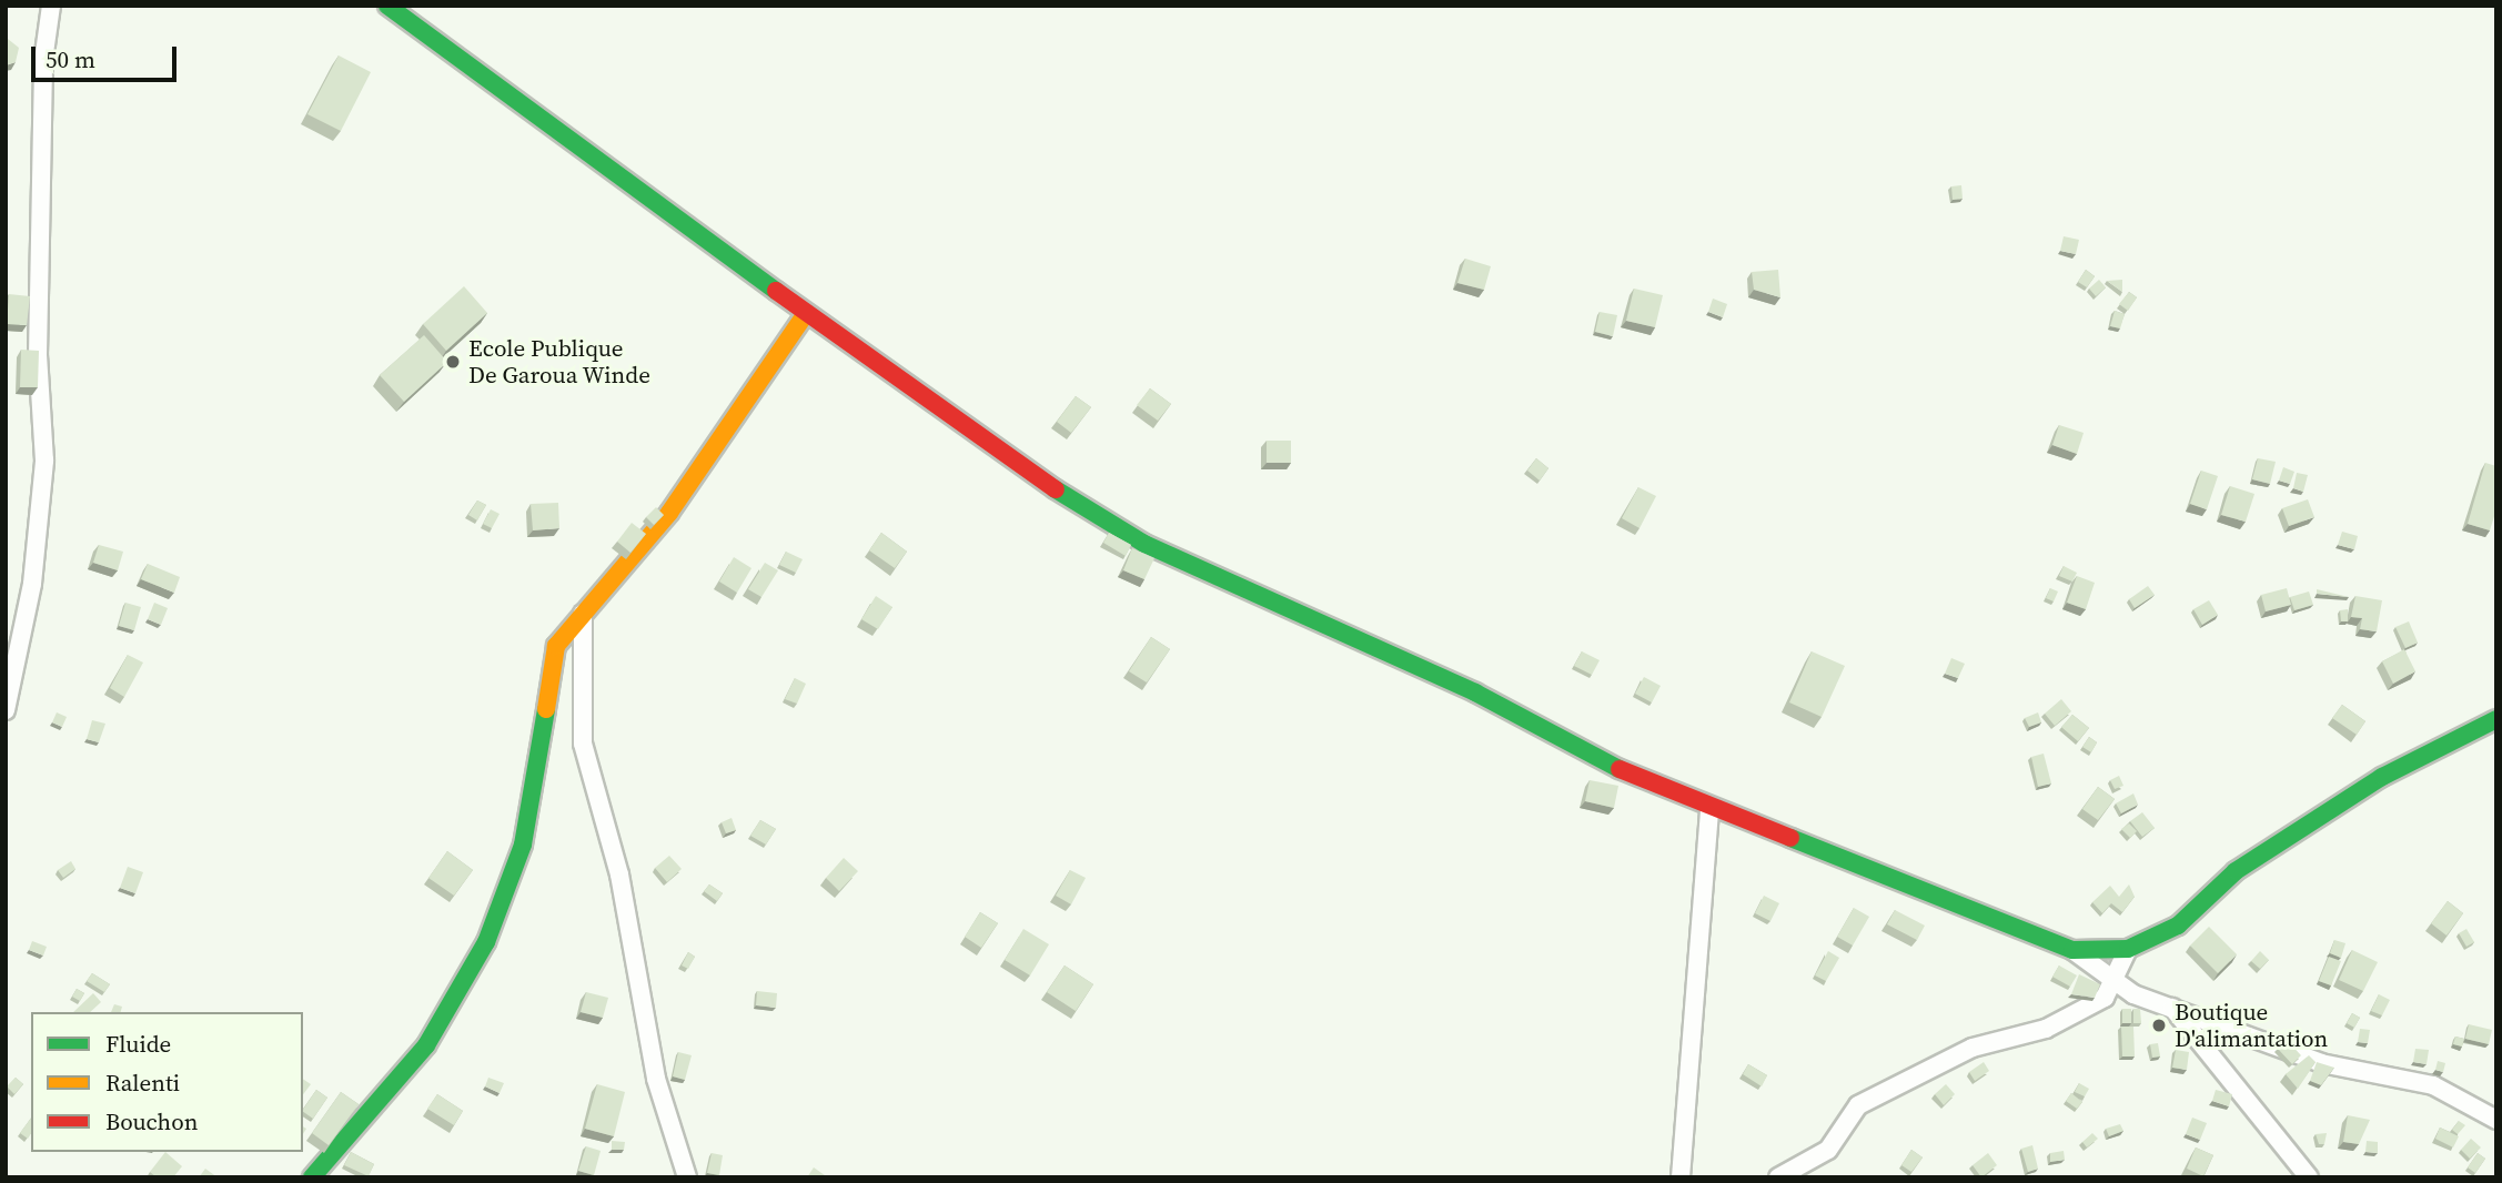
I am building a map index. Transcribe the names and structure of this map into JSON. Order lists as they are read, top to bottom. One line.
{"places":["Ecole Publique De Garoua Winde","Boutique D'alimantation"],"legend":["Fluide","Ralenti","Bouchon"],"scale_bar":"50 m"}
